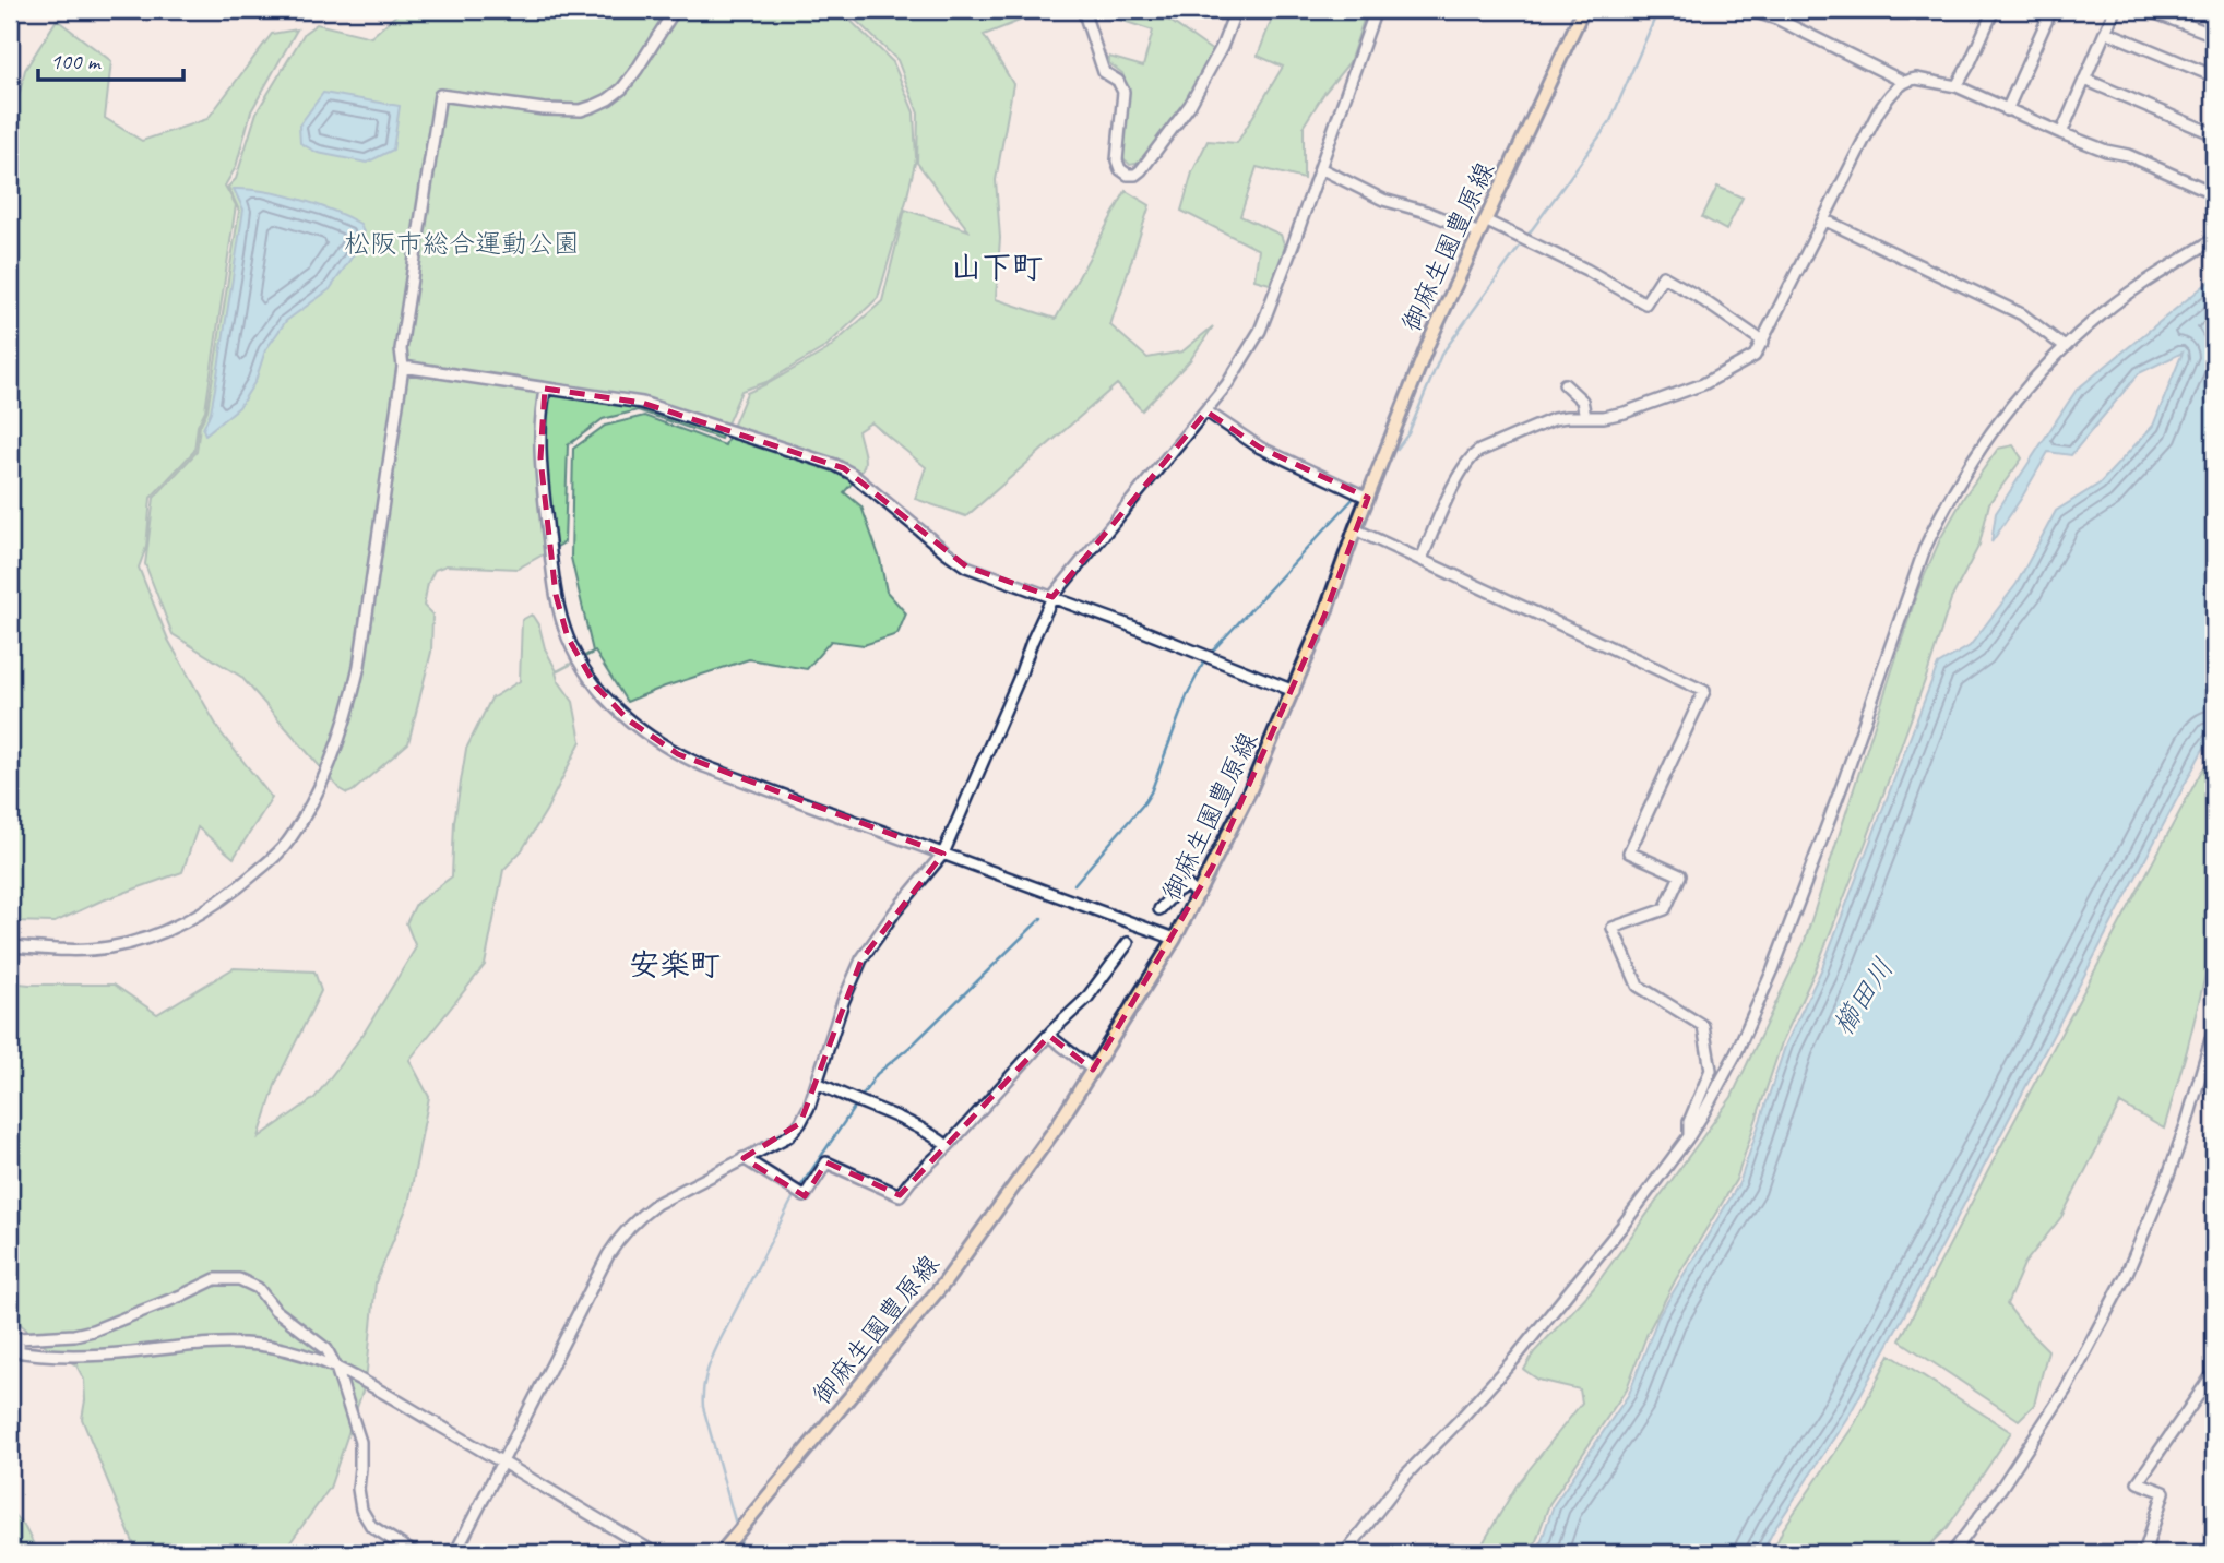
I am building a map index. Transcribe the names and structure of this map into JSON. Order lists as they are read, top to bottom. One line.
{"streets":{"main road":["御麻生園豊原線"]},"districts":["山下町","安楽町"],"water":["櫛田川"],"parks":["松阪市総合運動公園"],"scale_bar":"100 m"}
